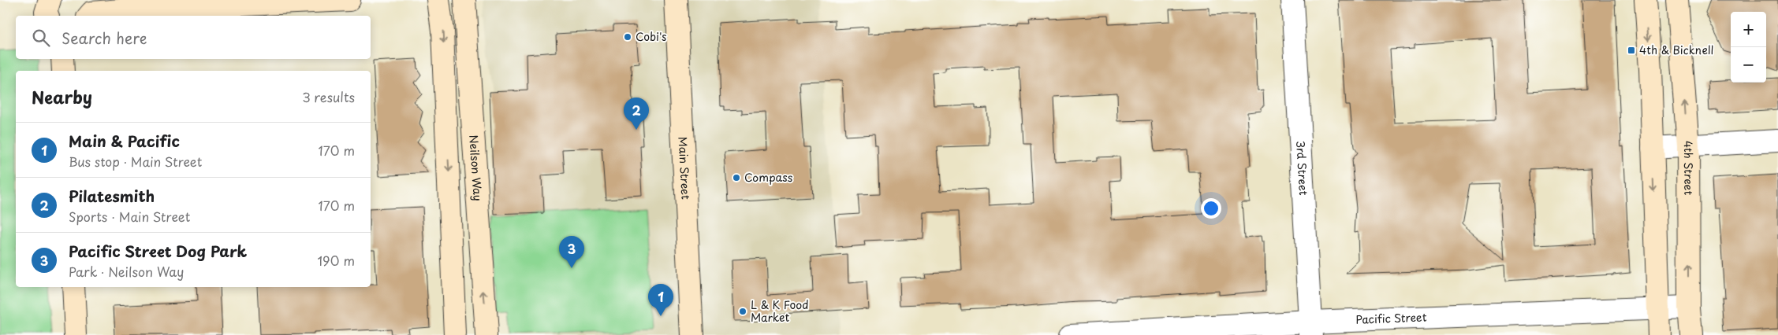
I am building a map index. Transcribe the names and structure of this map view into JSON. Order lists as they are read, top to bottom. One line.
{"streets":{"street":["Neilson Way","Main Street","3rd Street","4th Street","Pacific Street"]},"crossings":[["3rd Street","Pacific Street"],["4th Street","Pacific Street"]],"places":{"other":["Cobi's","Compass","L & K Food Market"],"transit":["4th & Bicknell"]},"page":{"map_buttons":["+","−"],"search":"Search here","heading":["Nearby","3 results"],"pins":["2","3","1"],"list":[{"mark":"1","name":"Main & Pacific","note":"Bus stop · Main Street","value":"170 m"},{"mark":"2","name":"Pilatesmith","note":"Sports · Main Street","value":"170 m"},{"mark":"3","name":"Pacific Street Dog Park","note":"Park · Neilson Way","value":"190 m"}]}}
